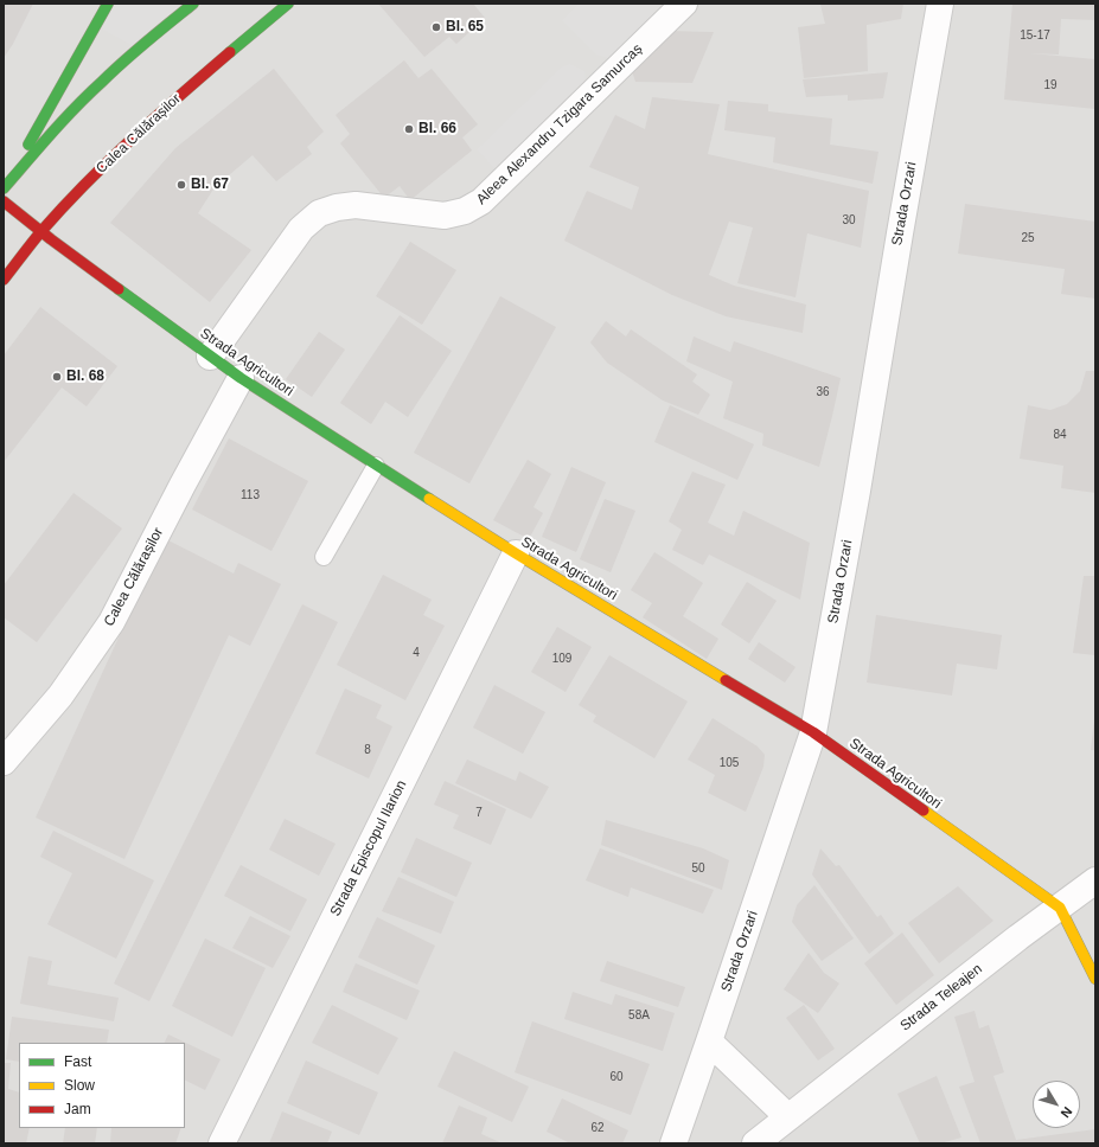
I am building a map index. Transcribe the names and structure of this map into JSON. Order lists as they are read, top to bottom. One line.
{"streets":{"street":["Aleea Alexandru Tzigara Samurcaș","Calea Călărașilor","Strada Orzari","Strada Agricultori","Strada Episcopul Ilarion","Strada Teleajen"]},"crossings":[["Aleea Alexandru Tzigara Samurcaș","Strada Agricultori"],["Calea Călărașilor","Strada Agricultori"],["Strada Orzari","Strada Agricultori"],["Strada Agricultori","Strada Episcopul Ilarion"],["Strada Agricultori","Strada Teleajen"]],"places":["Bl. 65","Bl. 66","Bl. 67","Bl. 68"],"house_numbers":["15-17","19","30","25","36","84","113","4","109","8","105","7","50","58A","60","62"],"legend":["Fast","Slow","Jam"],"north":"bottom right"}
